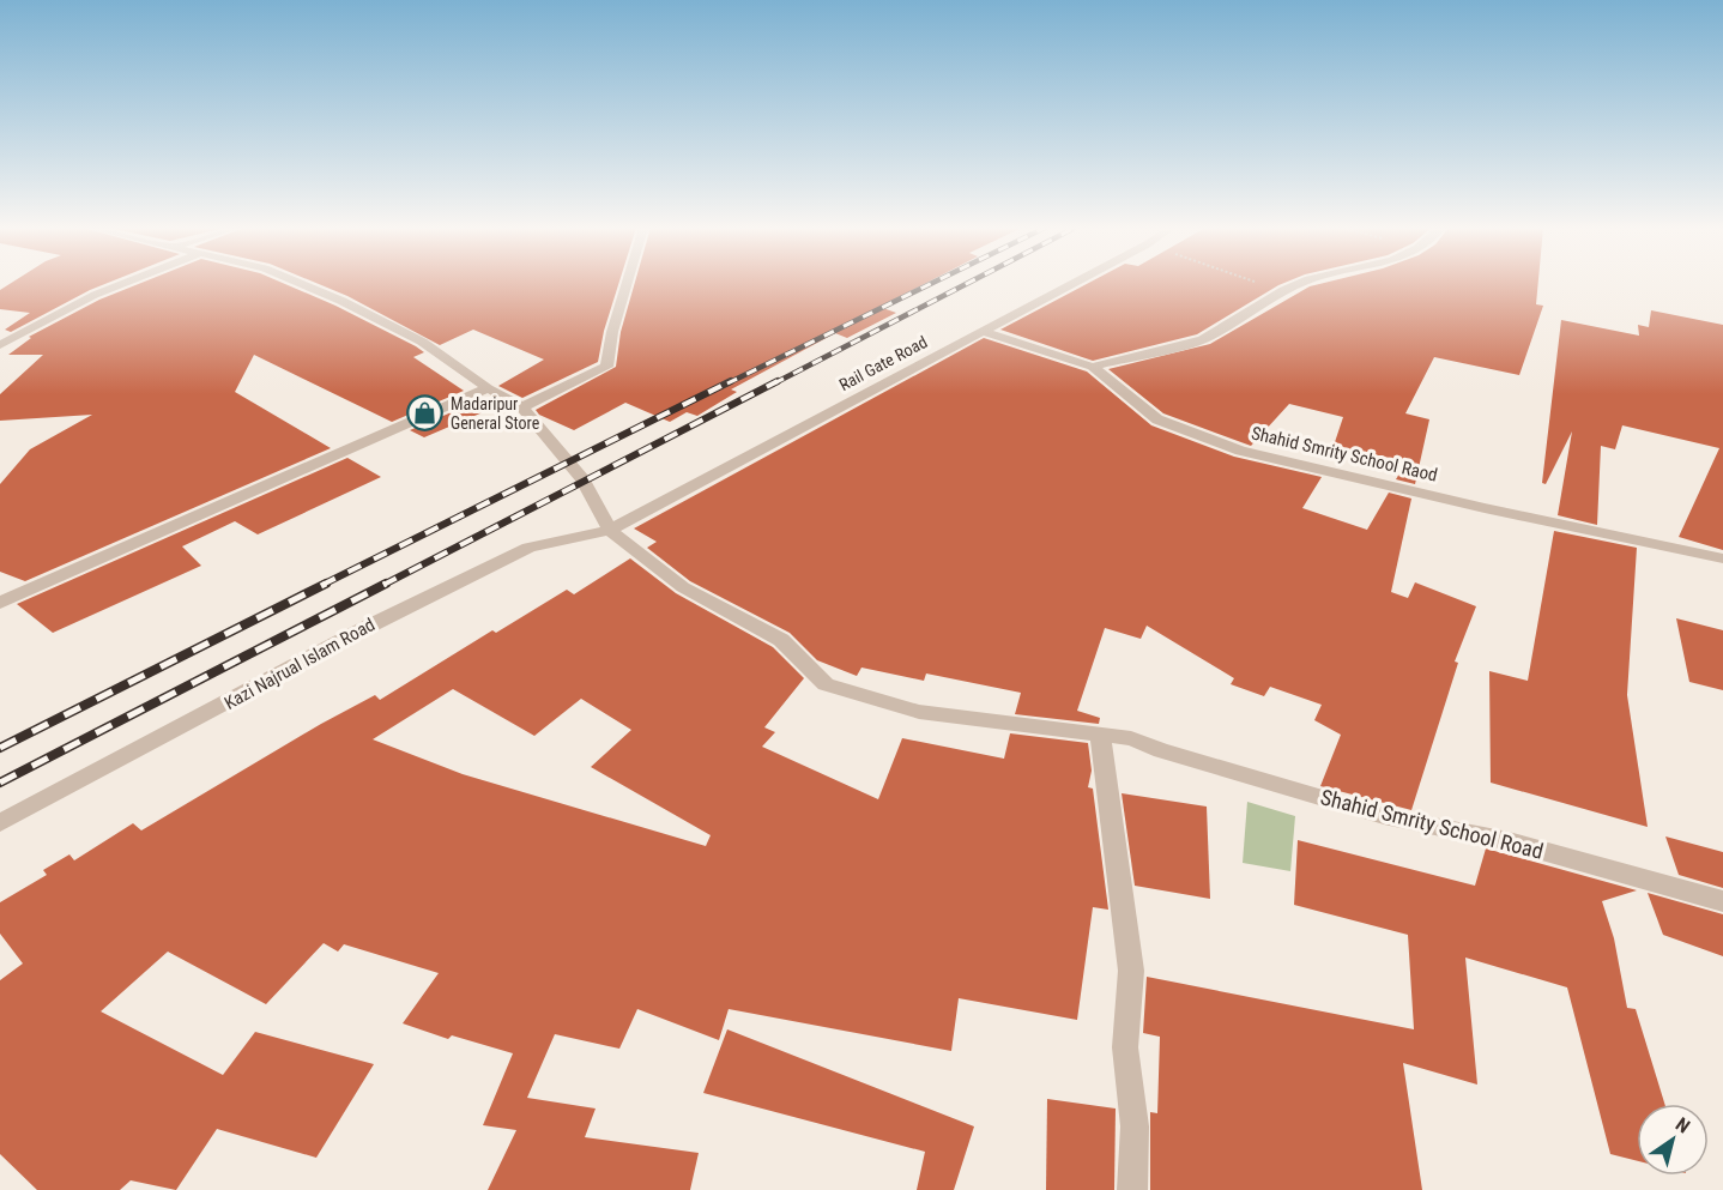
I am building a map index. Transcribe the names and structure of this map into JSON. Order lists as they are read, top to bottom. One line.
{"streets":{"street":["Rail Gate Road","Shahid Smrity School Raod","Kazi Najrual Islam Road","Shahid Smrity School Road"]},"crossings":[["Rail Gate Road","Shahid Smrity School Raod"],["Rail Gate Road","Kazi Najrual Islam Road"],["Rail Gate Road","Shahid Smrity School Road"],["Kazi Najrual Islam Road","Shahid Smrity School Road"]],"places":{"shop":["Madaripur General Store"]},"north":"top right"}
